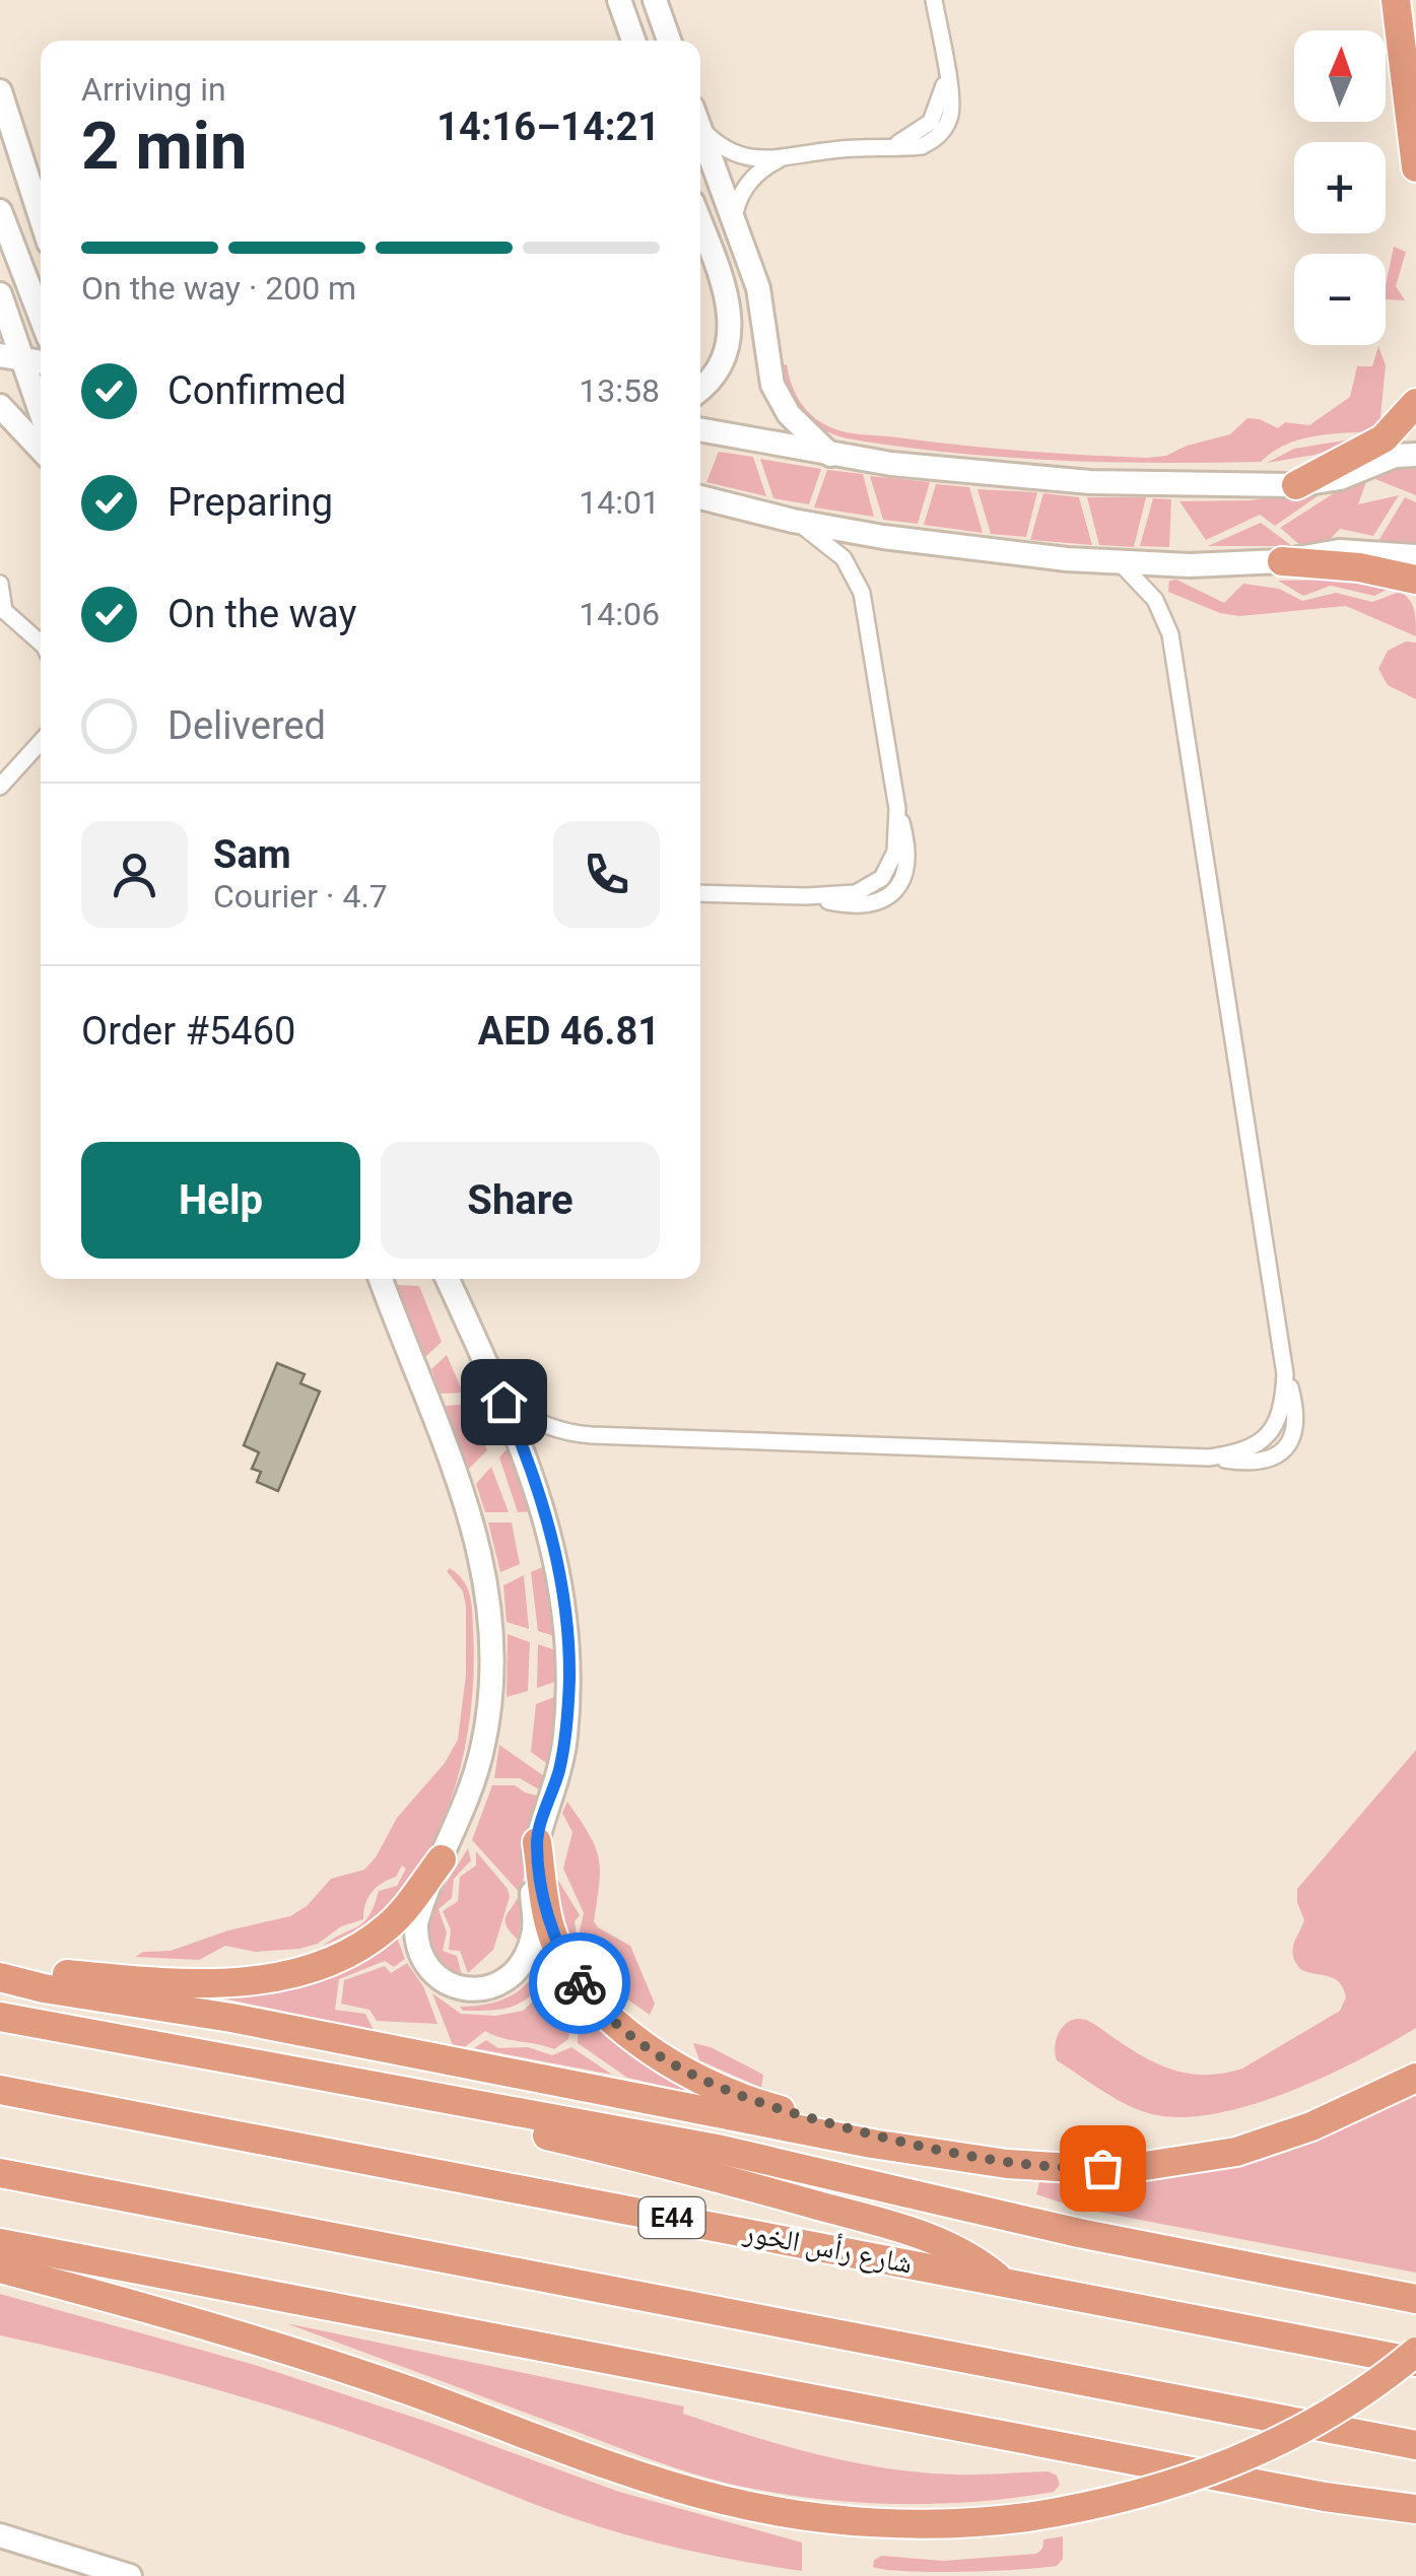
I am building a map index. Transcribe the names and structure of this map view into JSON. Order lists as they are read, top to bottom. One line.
{"streets":{"highway":["E44","شارع رأس الخور"]},"north":"top","page":{"map_buttons":["+","−"],"heading":["2 min","Arriving in","14:16–14:21"],"panel":["Sam","Courier · 4.7","Order #5460","AED 46.81"],"bar":"On the way · 200 m","list":[["Confirmed","13:58"],["Preparing","14:01"],["On the way","14:06"],"Delivered"],"buttons":["Help","Share"]}}
